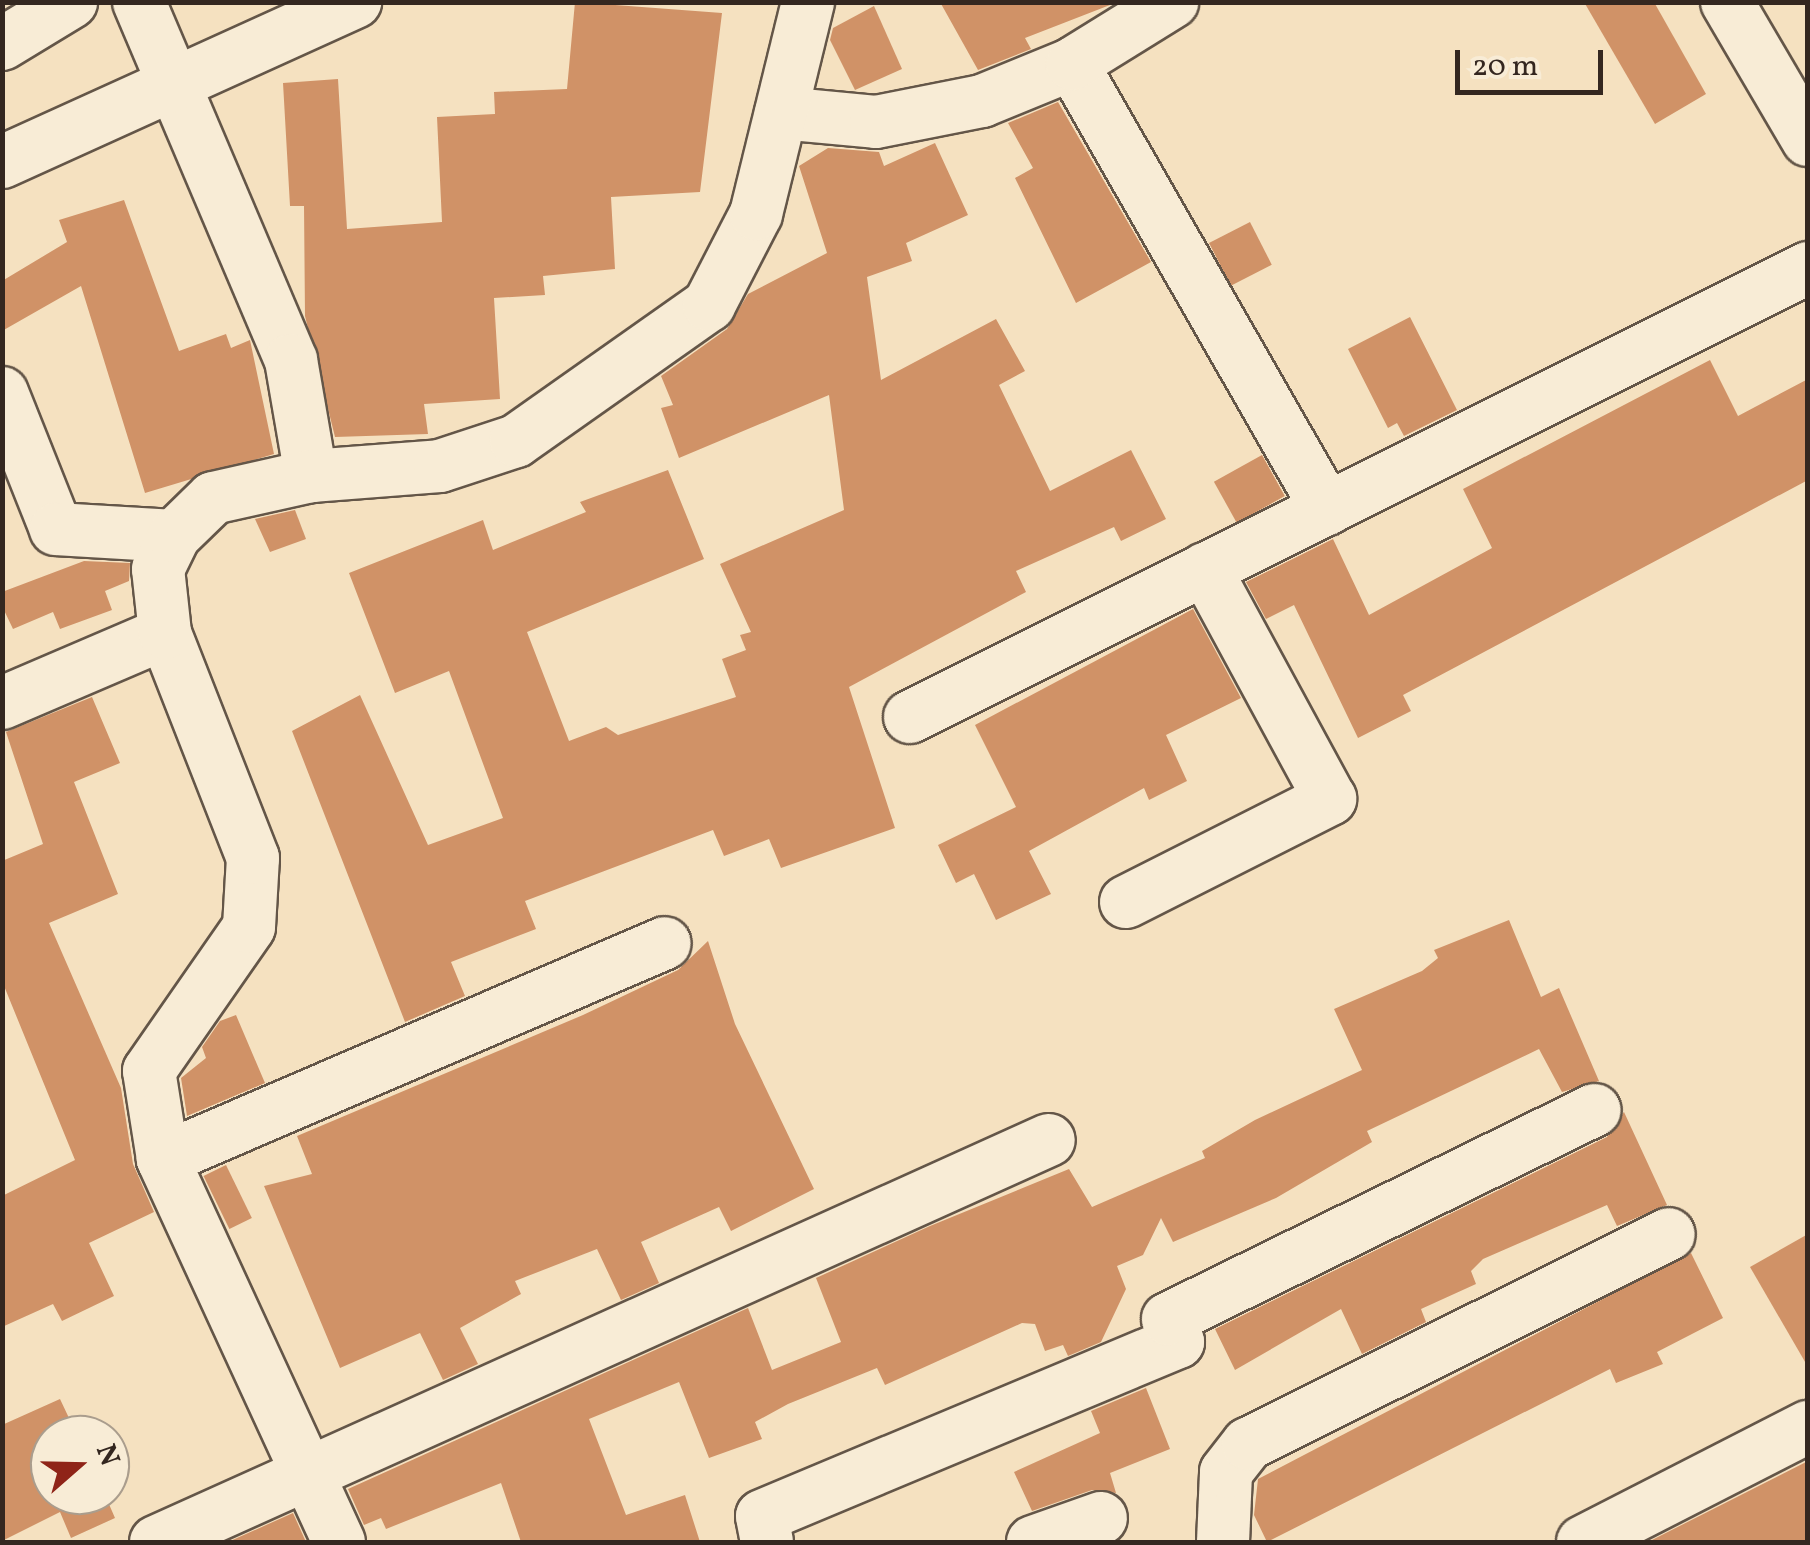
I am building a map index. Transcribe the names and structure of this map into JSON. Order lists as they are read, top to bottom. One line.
{"scale_bar":"20 m","north":"right"}
